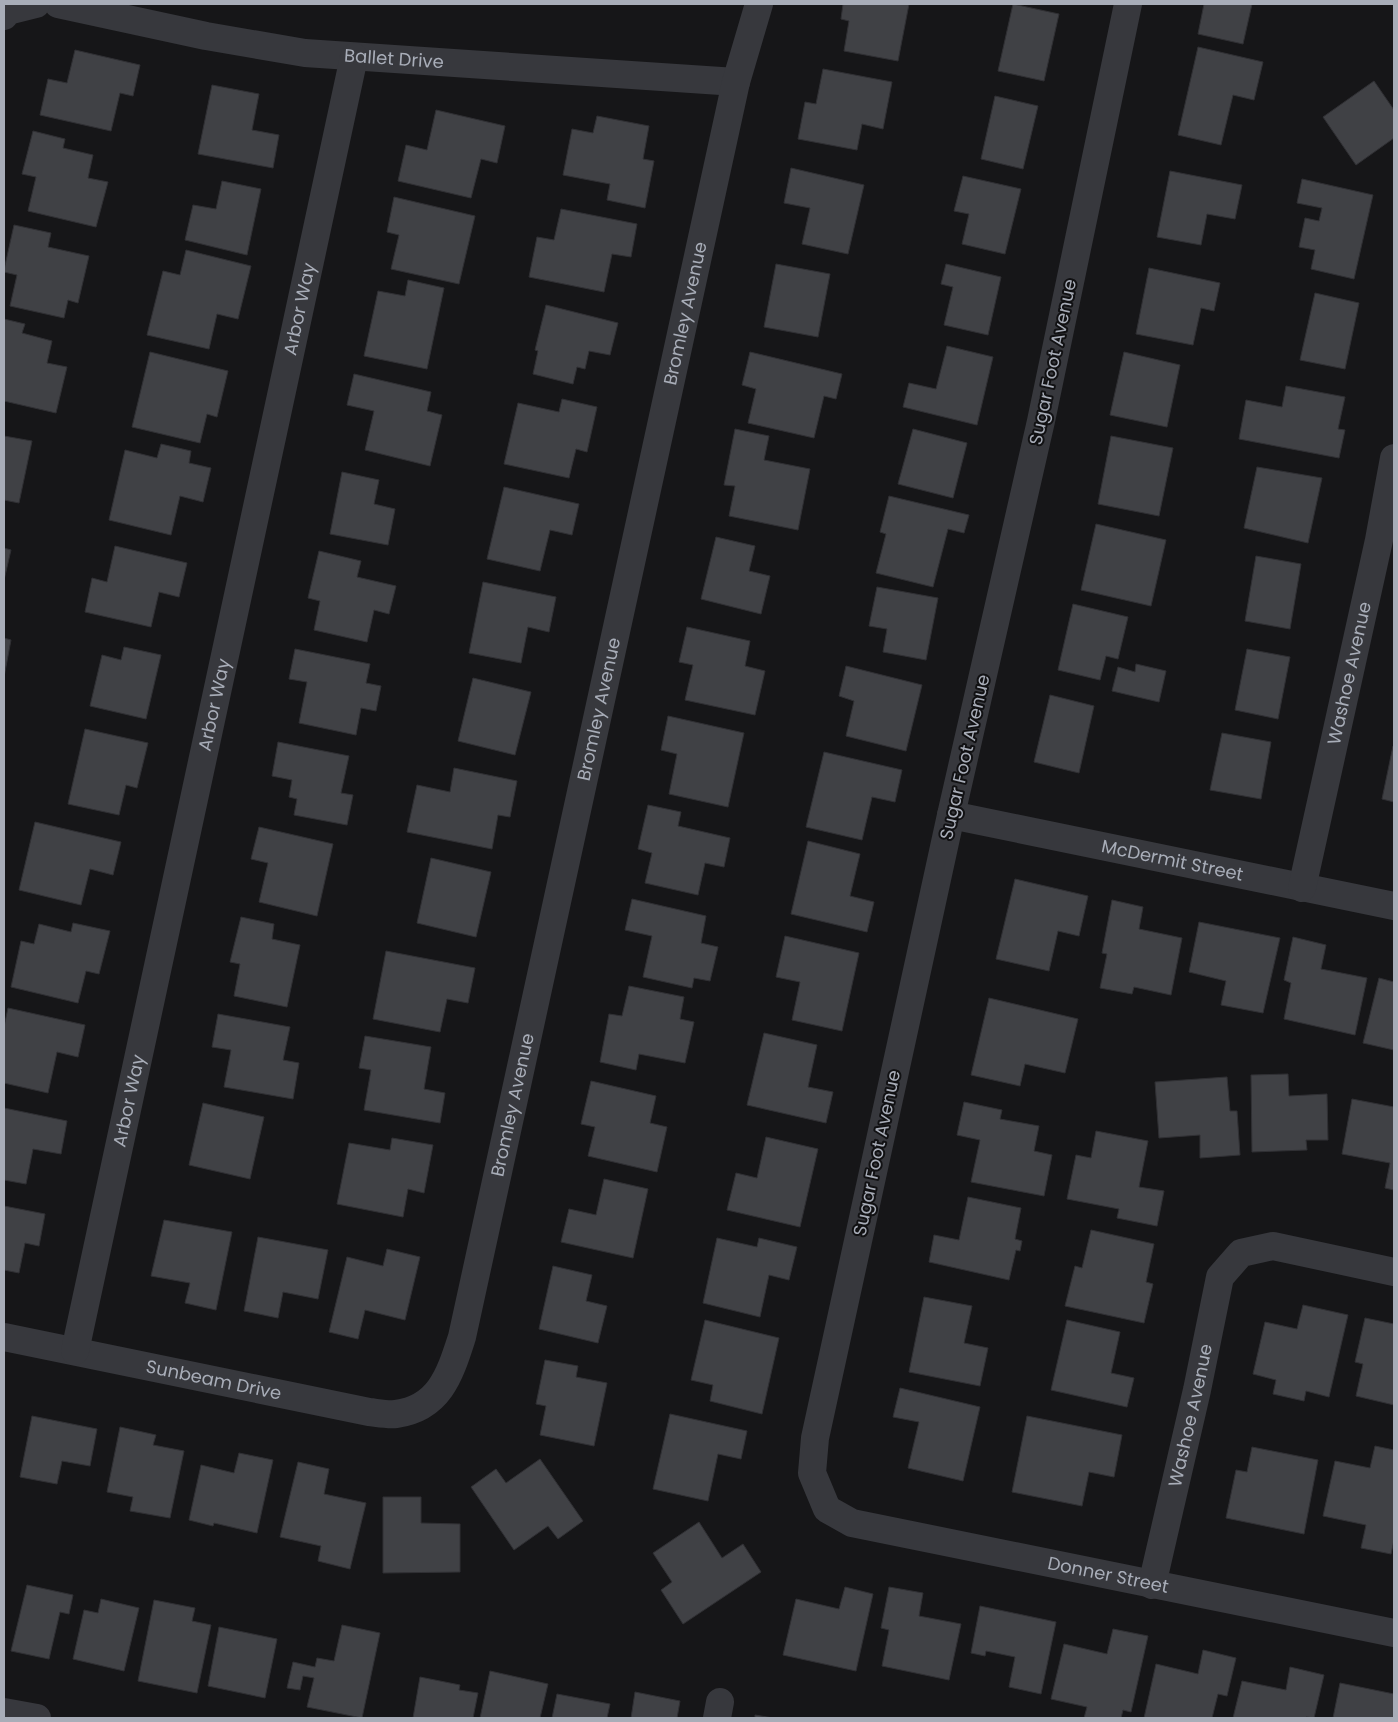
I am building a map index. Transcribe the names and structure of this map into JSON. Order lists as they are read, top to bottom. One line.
{"streets":{"street":["Ballet Drive","Arbor Way","Bromley Avenue","Sugar Foot Avenue","Washoe Avenue","McDermit Street","Sunbeam Drive","Donner Street"]},"crossings":[["Ballet Drive","Arbor Way"],["Ballet Drive","Bromley Avenue"],["Arbor Way","Sunbeam Drive"],["Bromley Avenue","Sunbeam Drive"],["Sugar Foot Avenue","McDermit Street"],["Sugar Foot Avenue","Donner Street"],["Washoe Avenue","McDermit Street"],["Washoe Avenue","Donner Street"]]}
